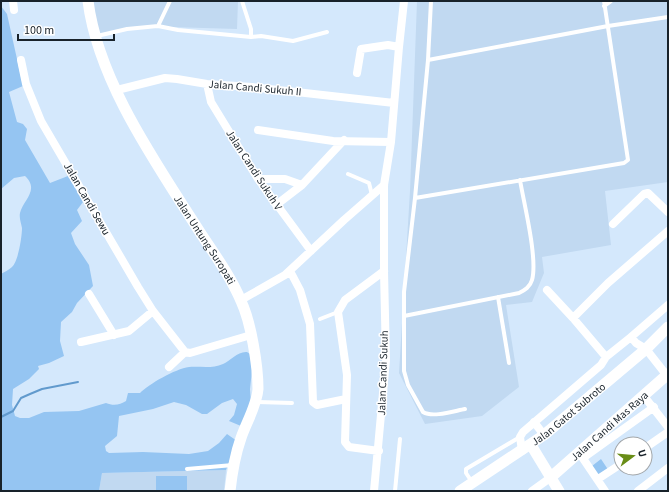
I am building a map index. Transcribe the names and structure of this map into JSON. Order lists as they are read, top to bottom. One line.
{"streets":{"main road":["Jalan Untung Suropati","Jalan Gatot Subroto","Jalan Candi Mas Raya"],"street":["Jalan Candi Sukuh II","Jalan Candi Sukuh V","Jalan Candi Sewu","Jalan Candi Sukuh"]},"crossings":[["Jalan Candi Sukuh II","Jalan Candi Sukuh V"],["Jalan Candi Sukuh II","Jalan Untung Suropati"],["Jalan Candi Sukuh II","Jalan Candi Sukuh"]],"scale_bar":"100 m","north":"right"}
